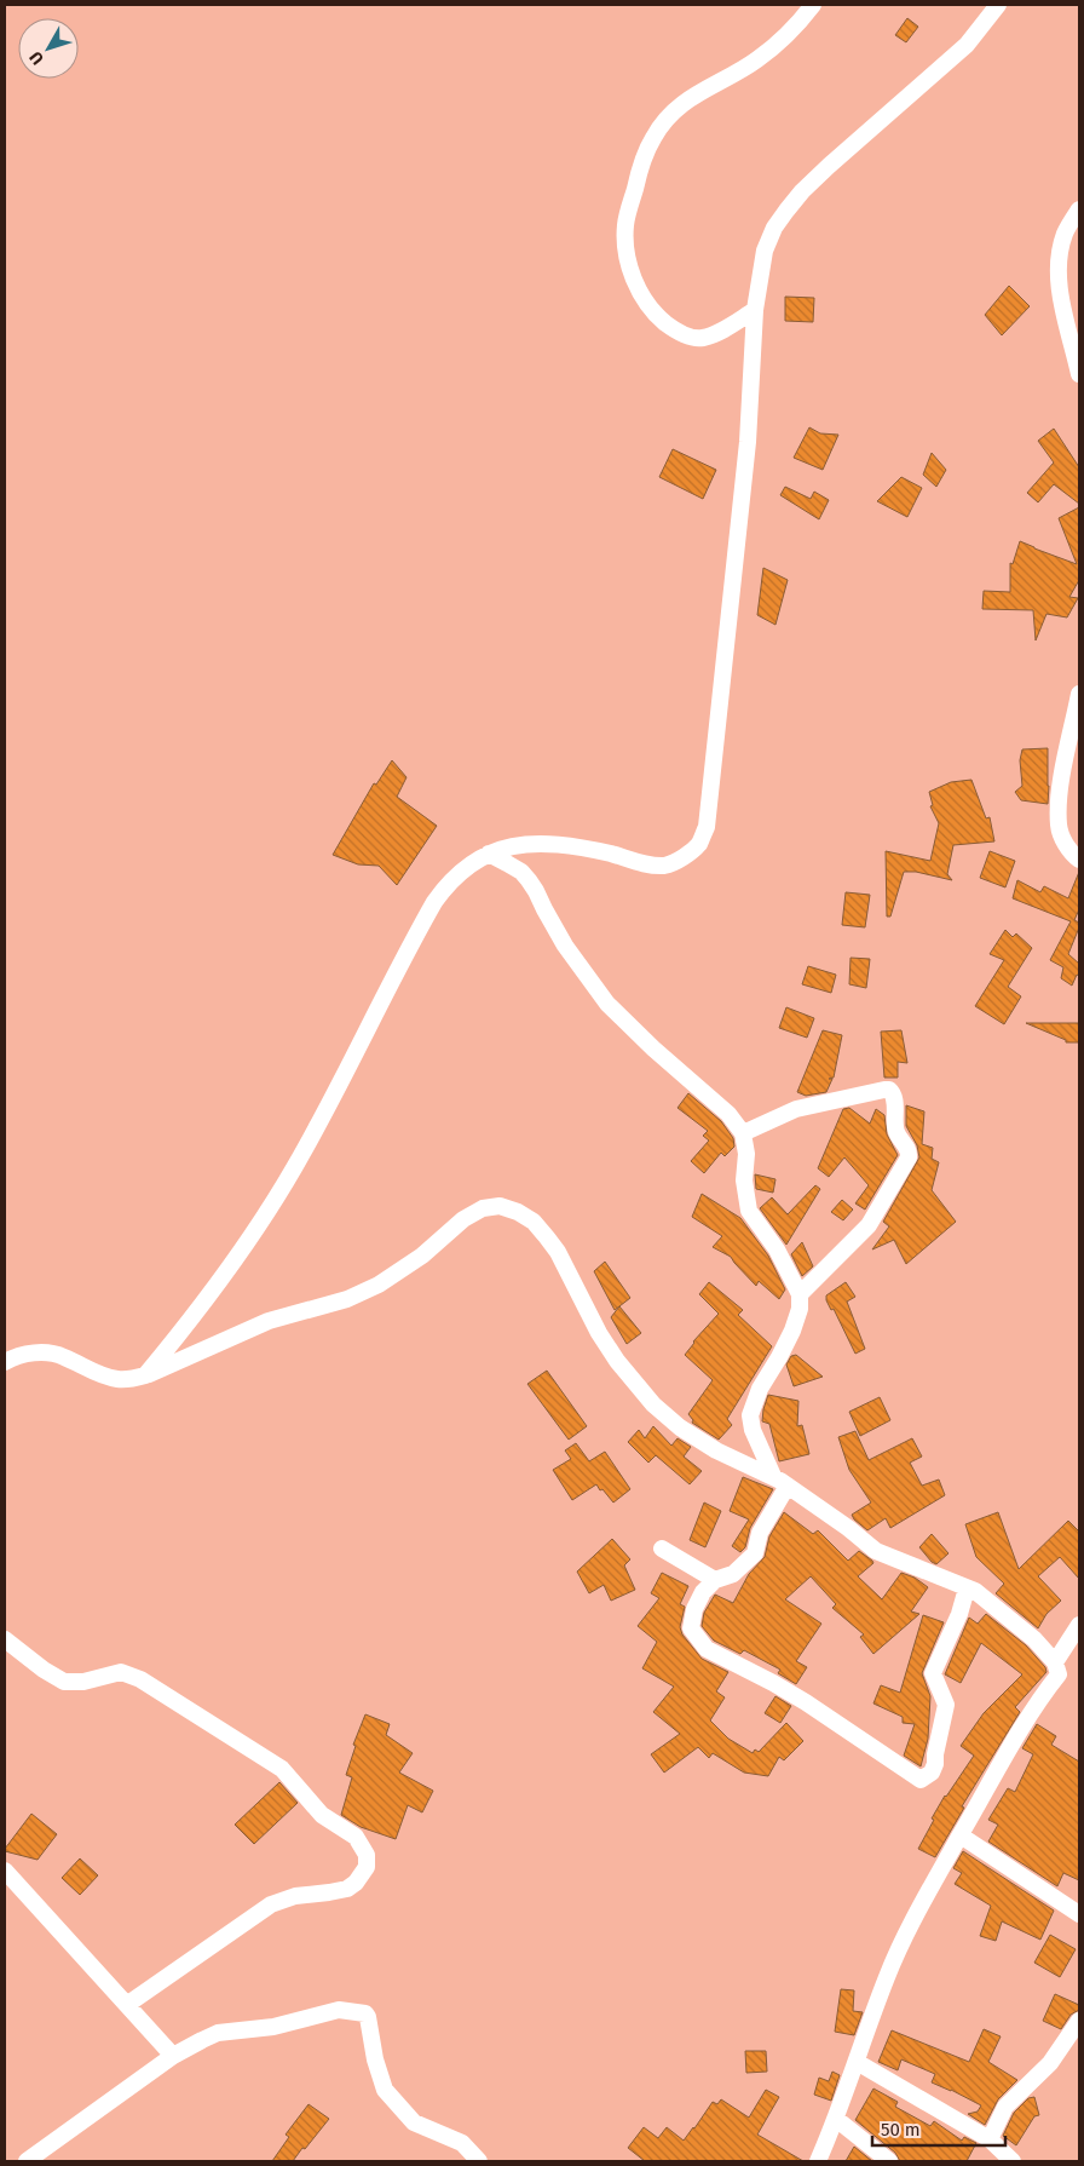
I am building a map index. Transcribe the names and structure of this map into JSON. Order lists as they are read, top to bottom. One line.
{"scale_bar":"50 m","north":"bottom left"}
